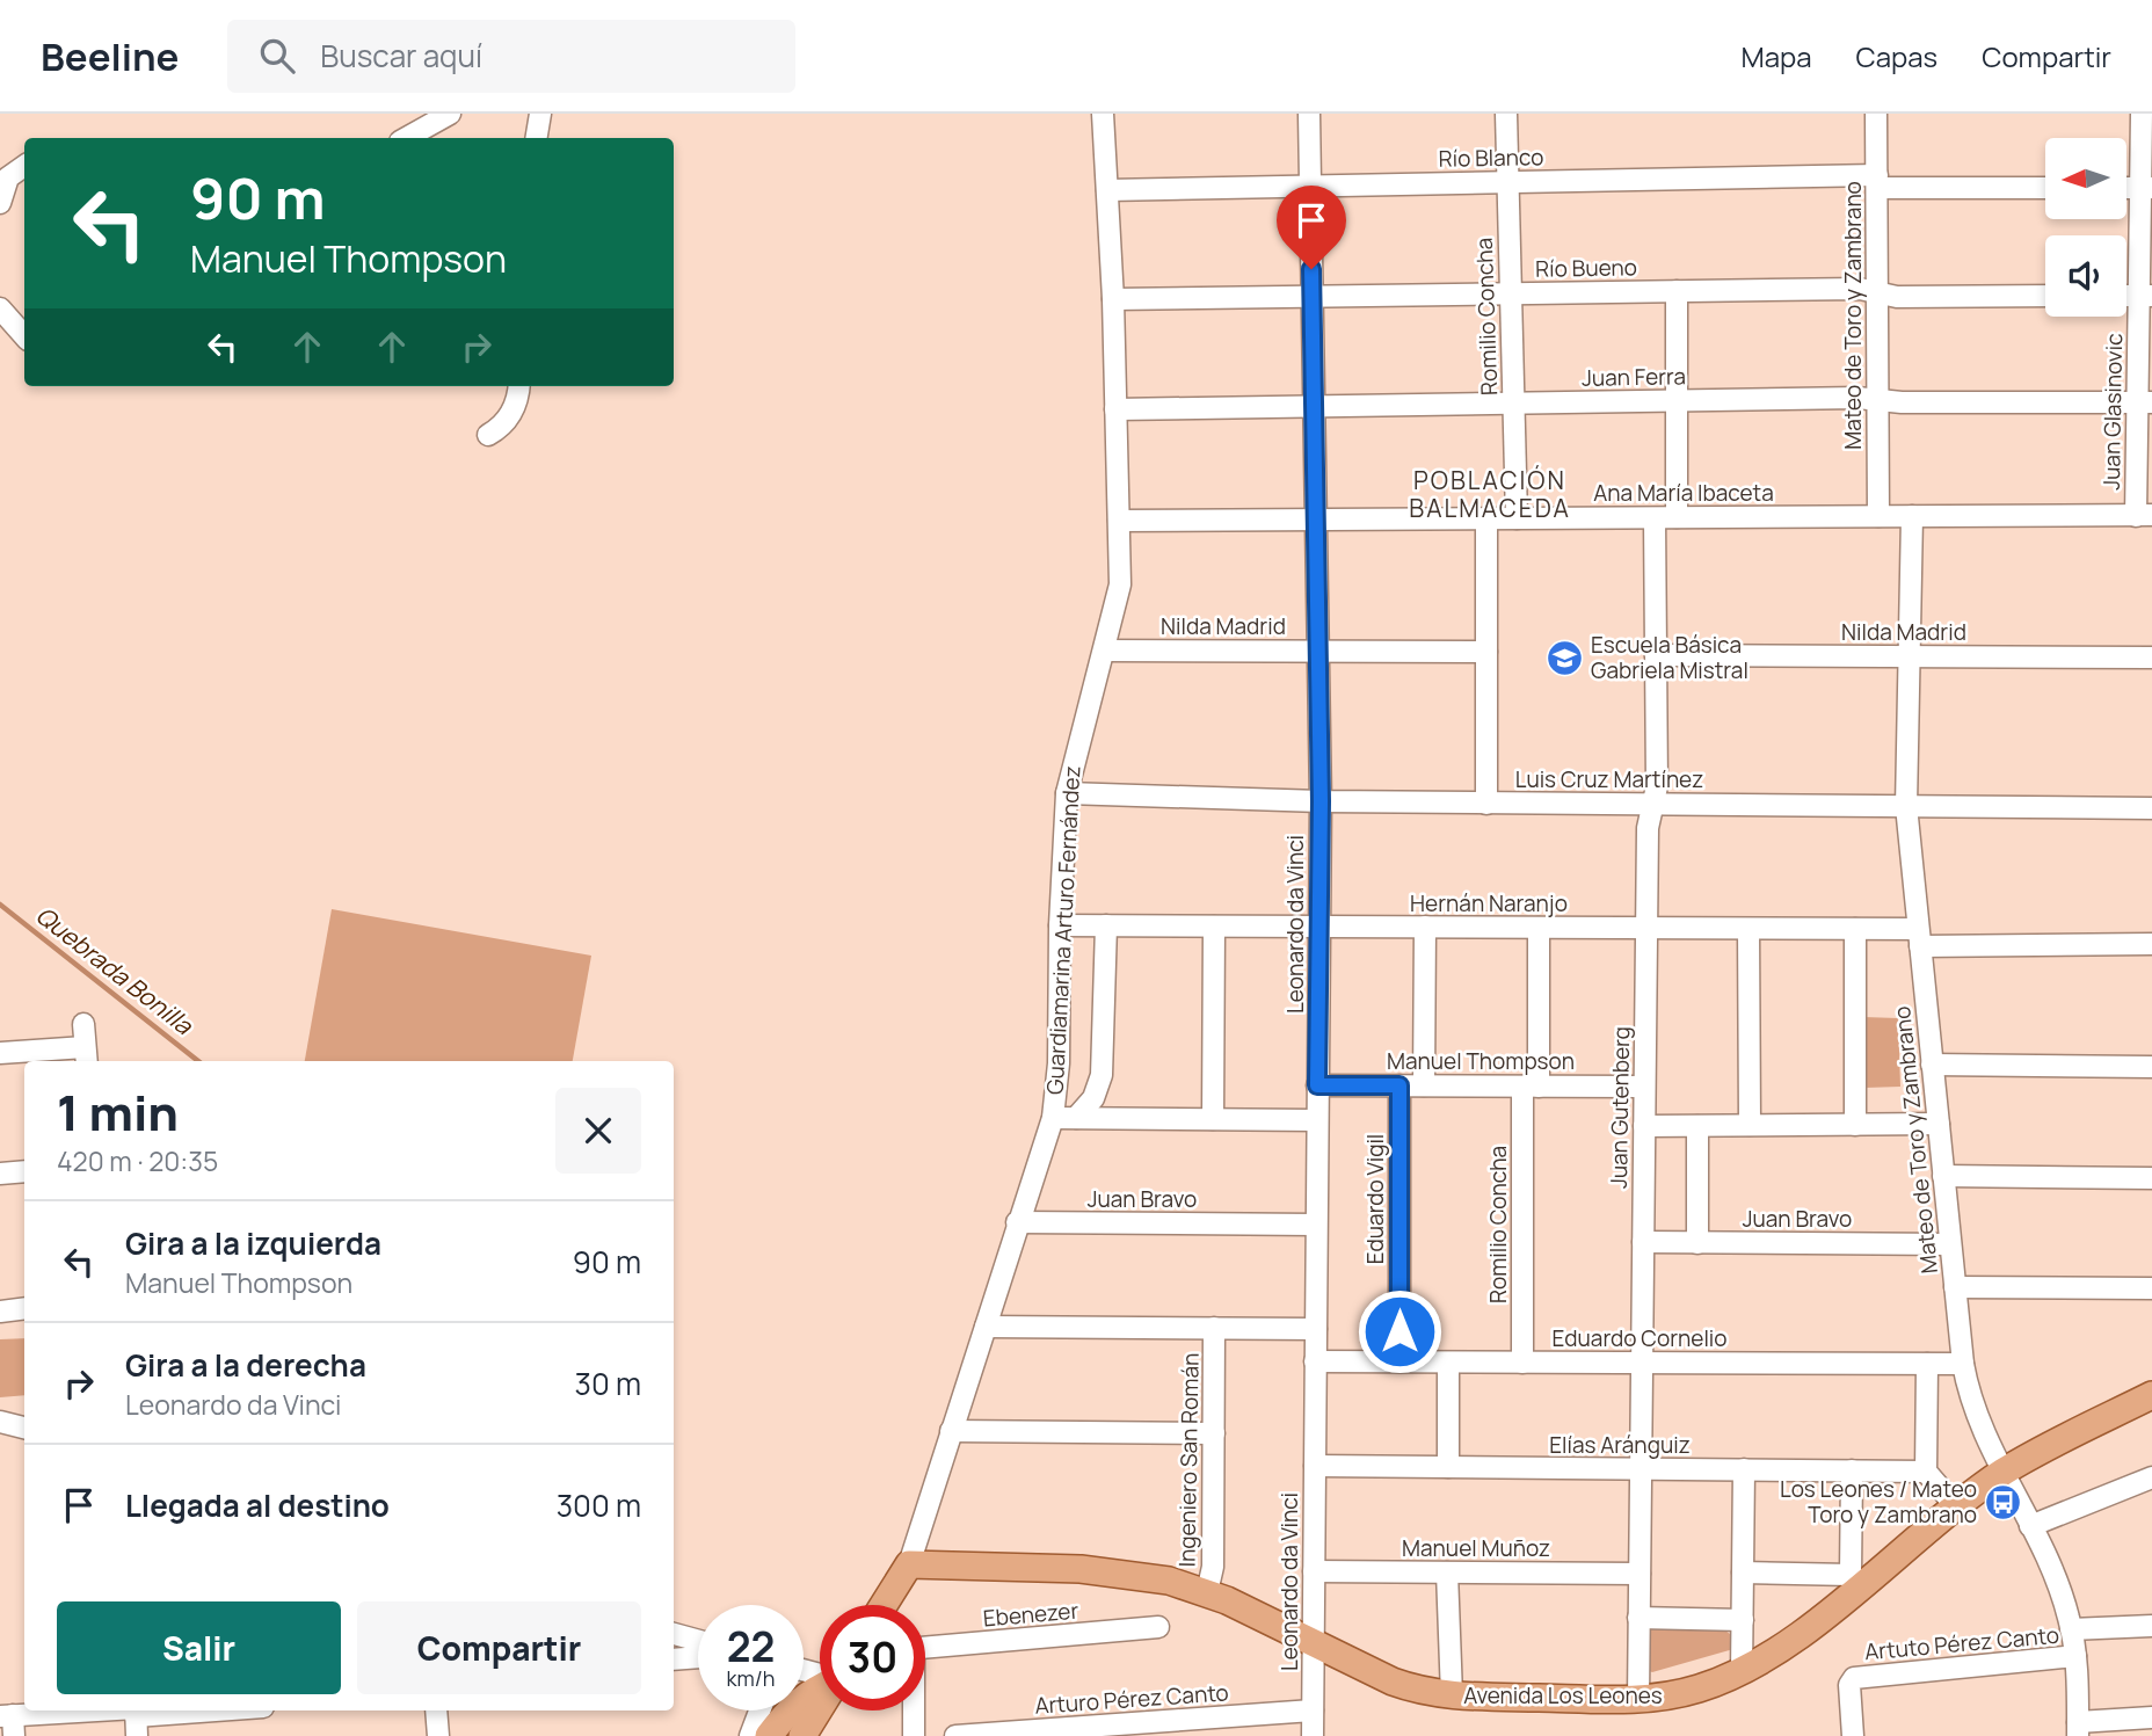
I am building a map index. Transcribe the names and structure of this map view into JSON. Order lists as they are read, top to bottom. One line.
{"streets":{"main road":["Guardiamarina Arturo Fernández","Avenida Los Leones"],"street":["Río Blanco","Río Bueno","Mateo de Toro y Zambrano","Romilio Concha","Juan Ferra","Juan Glasinovic","Ana María Ibaceta","Nilda Madrid","Luis Cruz Martínez","Hernán Naranjo","Leonardo da Vinci","Manuel Thompson","Juan Gutenberg","Juan Bravo","Eduardo Vigil","Eduardo Cornelio","Elías Aránguiz","Ingeniero San Román","Manuel Muñoz","Ebenezer","Artuto Pérez Canto","Arturo Pérez Canto"]},"crossings":[["Río Blanco","Mateo de Toro y Zambrano"],["Río Blanco","Romilio Concha"],["Río Blanco","Leonardo da Vinci"],["Río Blanco","Guardiamarina Arturo Fernández"],["Río Bueno","Mateo de Toro y Zambrano"],["Río Bueno","Romilio Concha"],["Río Bueno","Leonardo da Vinci"],["Río Bueno","Guardiamarina Arturo Fernández"],["Mateo de Toro y Zambrano","Juan Ferra"],["Mateo de Toro y Zambrano","Ana María Ibaceta"],["Mateo de Toro y Zambrano","Nilda Madrid"],["Mateo de Toro y Zambrano","Luis Cruz Martínez"],["Mateo de Toro y Zambrano","Hernán Naranjo"],["Mateo de Toro y Zambrano","Juan Bravo"],["Mateo de Toro y Zambrano","Eduardo Cornelio"],["Mateo de Toro y Zambrano","Artuto Pérez Canto"],["Mateo de Toro y Zambrano","Avenida Los Leones"],["Romilio Concha","Juan Ferra"],["Romilio Concha","Ana María Ibaceta"],["Romilio Concha","Hernán Naranjo"],["Romilio Concha","Manuel Thompson"],["Romilio Concha","Eduardo Cornelio"],["Juan Ferra","Juan Glasinovic"],["Juan Ferra","Leonardo da Vinci"],["Juan Ferra","Guardiamarina Arturo Fernández"],["Juan Glasinovic","Ana María Ibaceta"],["Ana María Ibaceta","Leonardo da Vinci"],["Ana María Ibaceta","Guardiamarina Arturo Fernández"],["Ana María Ibaceta","Juan Gutenberg"],["Nilda Madrid","Leonardo da Vinci"],["Nilda Madrid","Guardiamarina Arturo Fernández"],["Nilda Madrid","Juan Gutenberg"],["Luis Cruz Martínez","Leonardo da Vinci"],["Luis Cruz Martínez","Guardiamarina Arturo Fernández"],["Luis Cruz Martínez","Juan Gutenberg"],["Hernán Naranjo","Leonardo da Vinci"],["Hernán Naranjo","Guardiamarina Arturo Fernández"],["Hernán Naranjo","Juan Gutenberg"],["Leonardo da Vinci","Manuel Thompson"],["Leonardo da Vinci","Juan Bravo"],["Leonardo da Vinci","Eduardo Cornelio"],["Leonardo da Vinci","Elías Aránguiz"],["Leonardo da Vinci","Manuel Muñoz"],["Leonardo da Vinci","Avenida Los Leones"],["Leonardo da Vinci","Arturo Pérez Canto"],["Guardiamarina Arturo Fernández","Juan Bravo"],["Guardiamarina Arturo Fernández","Avenida Los Leones"],["Manuel Thompson","Juan Gutenberg"],["Manuel Thompson","Eduardo Vigil"],["Juan Gutenberg","Juan Bravo"],["Juan Gutenberg","Eduardo Cornelio"],["Juan Gutenberg","Elías Aránguiz"],["Juan Gutenberg","Manuel Muñoz"],["Juan Gutenberg","Avenida Los Leones"],["Eduardo Vigil","Eduardo Cornelio"],["Ingeniero San Román","Avenida Los Leones"]],"districts":["POBLACIÓN BALMACEDA"],"water":["Quebrada Bonilla"],"places":{"school or university":["Escuela Básica Gabriela Mistral"],"bus stop":["Los Leones / Mateo Toro y Zambrano"]},"north":"left","page":{"header":"Beeline","search":"Buscar aquí","nav":["Mapa","Capas","Compartir"],"turn":["90 m","Manuel Thompson"],"heading":["1 min","420 m · 20:35"],"list":[{"name":"Gira a la izquierda","note":"Manuel Thompson","value":"90 m"},{"name":"Gira a la derecha","note":"Leonardo da Vinci","value":"30 m"},{"name":"Llegada al destino","value":"300 m"}],"buttons":["Salir","Compartir"],"speed":"22 km/h","limit":"30"}}
